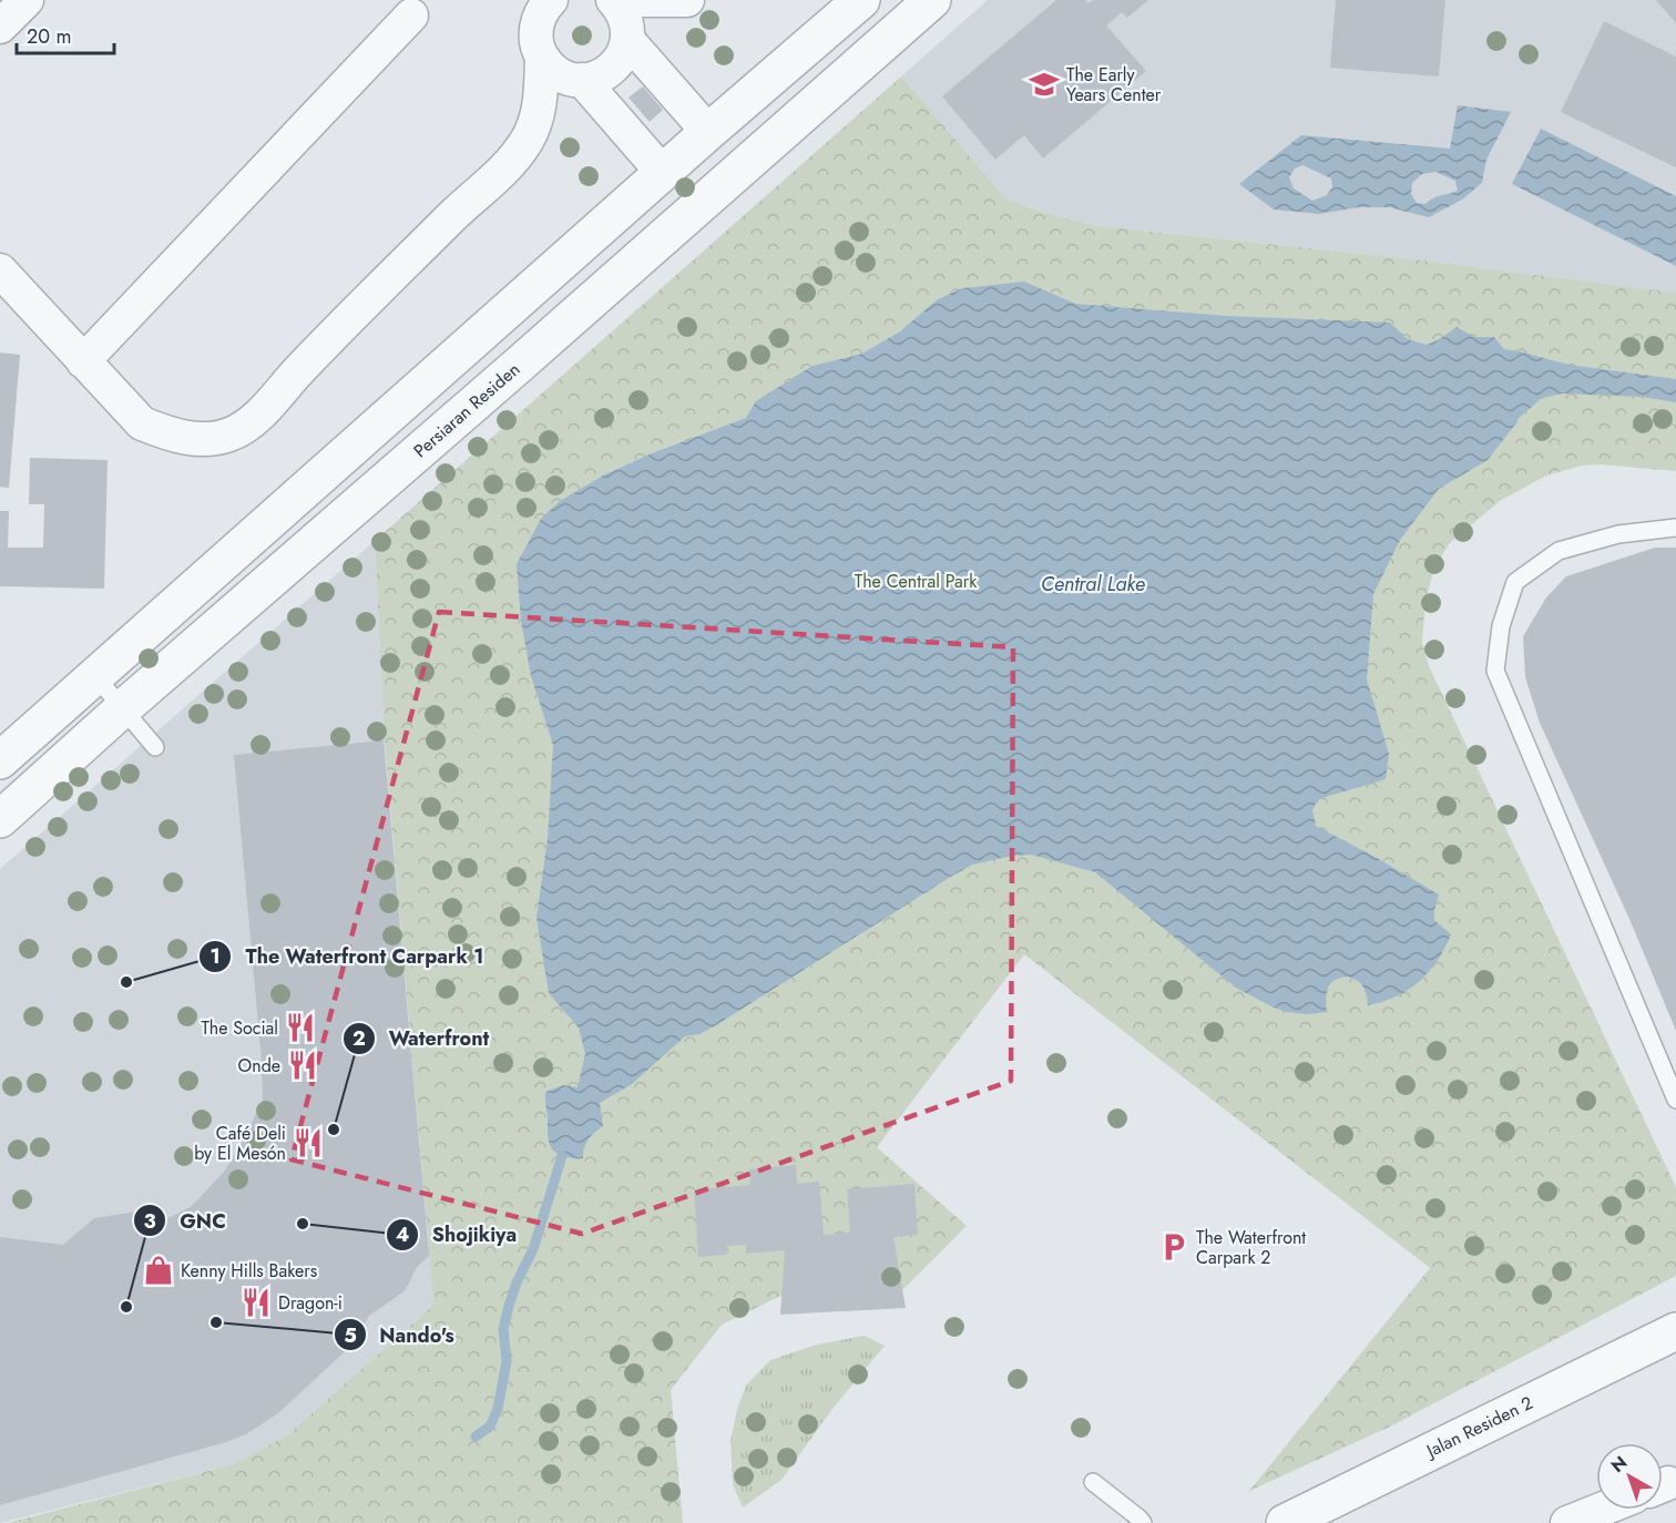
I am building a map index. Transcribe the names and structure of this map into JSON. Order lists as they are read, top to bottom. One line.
{"streets":{"street":["Persiaran Residen","Jalan Residen 2"]},"water":["Central Lake"],"parks":["The Central Park"],"places":{"school or university":["The Early Years Center"],"other":["The Waterfront Carpark 1","Waterfront","Shojikiya","GNC","Nando's"],"restaurant":["The Social","Onde","Café Deli by El Mesón","Dragon-i"],"parking":["The Waterfront Carpark 2"],"shop":["Kenny Hills Bakers"]},"scale_bar":"20 m","north":"top left"}
